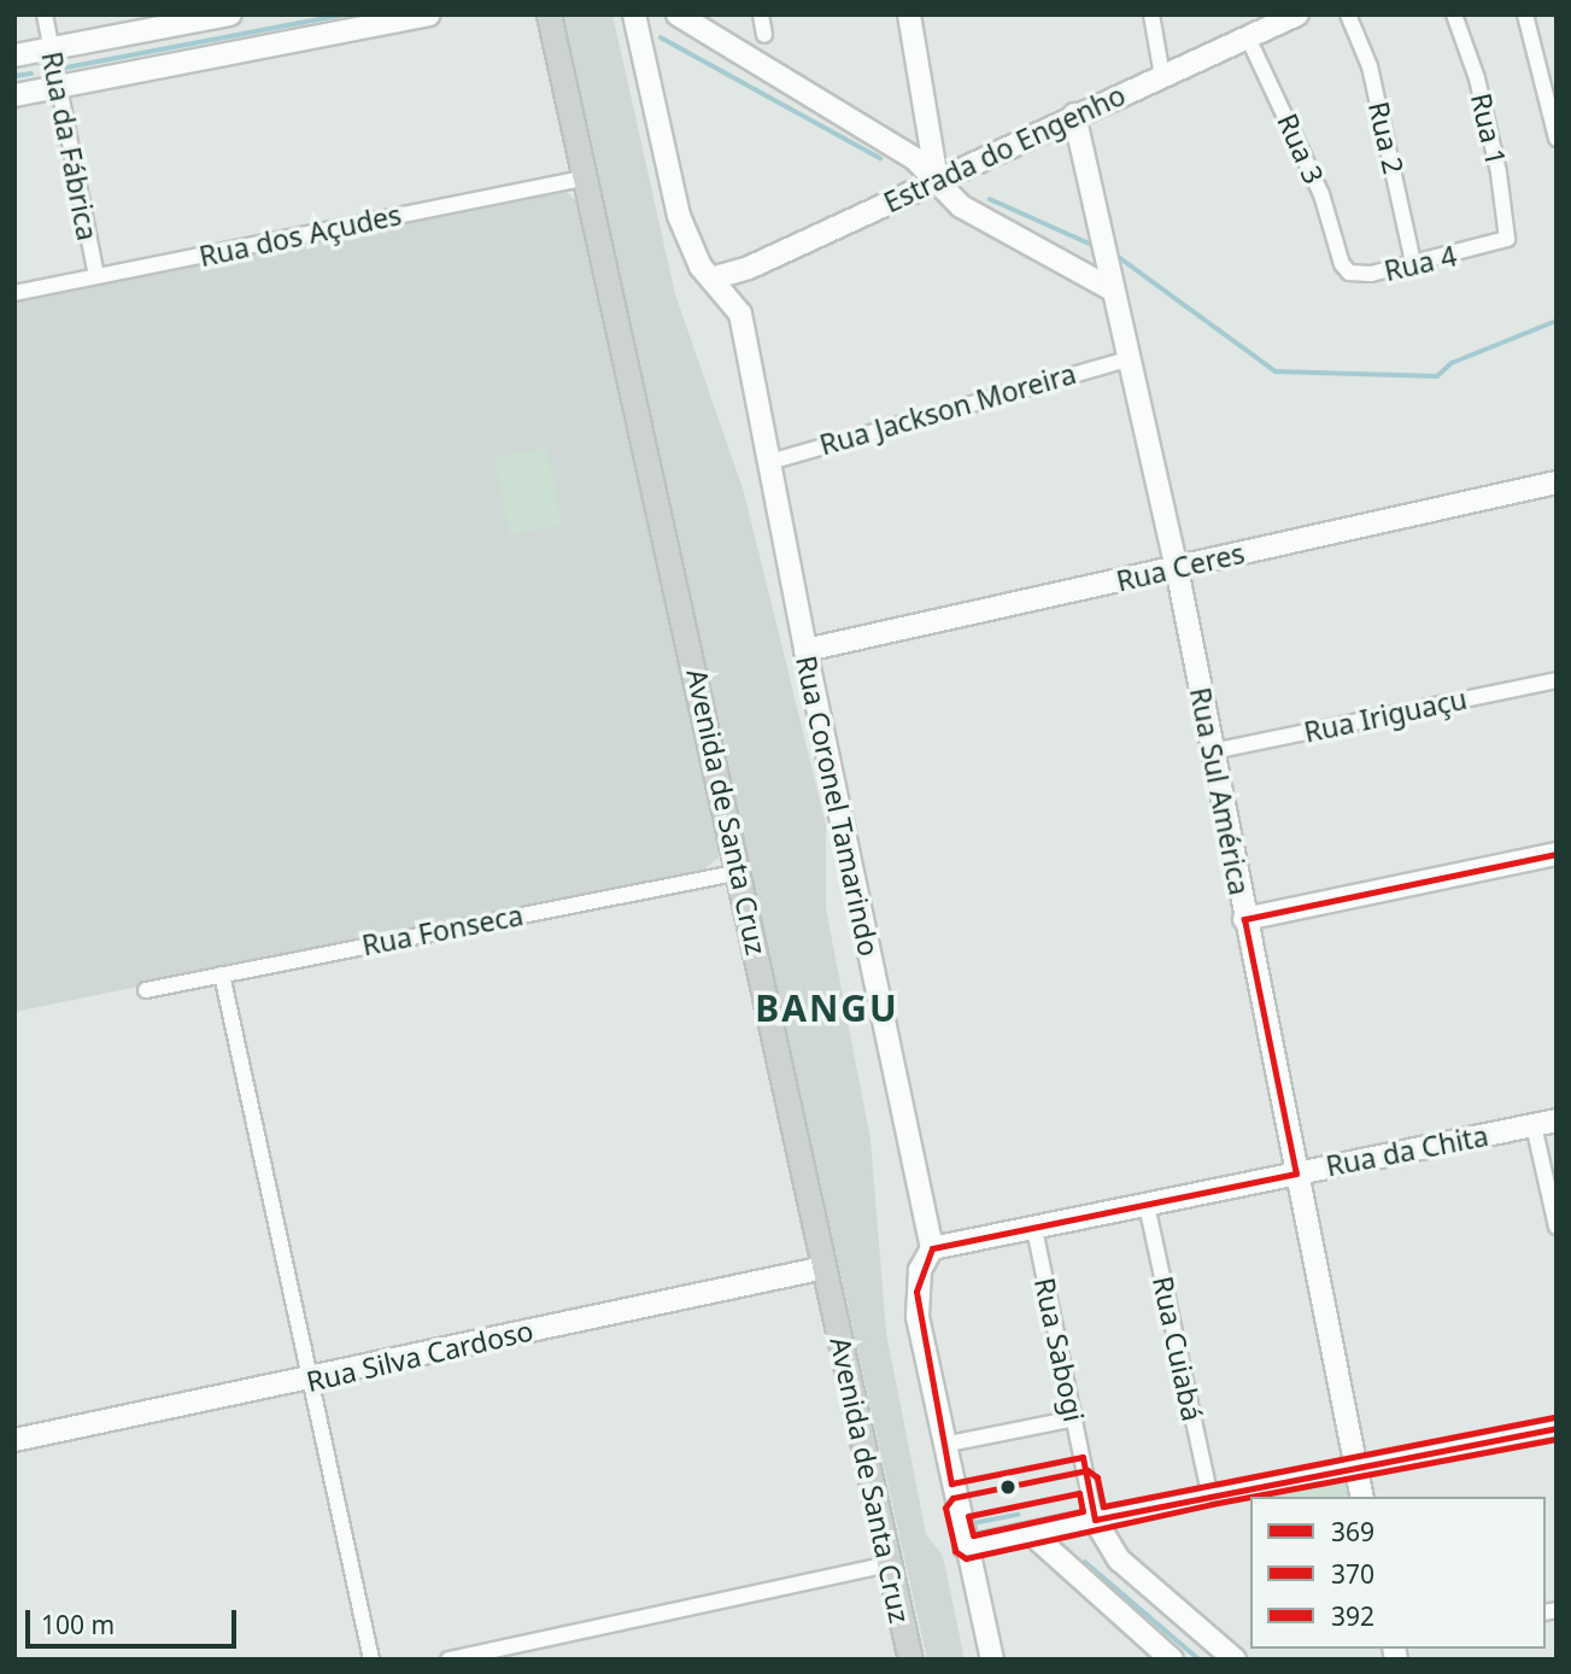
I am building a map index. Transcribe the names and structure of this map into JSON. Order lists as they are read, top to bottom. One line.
{"streets":{"main road":["Estrada do Engenho","Rua Ceres","Rua Sul América","Rua Coronel Tamarindo","Avenida de Santa Cruz","Rua da Chita","Rua Silva Cardoso"],"street":["Rua 1","Rua 2","Rua da Fábrica","Rua 3","Rua dos Açudes","Rua 4","Rua Jackson Moreira","Rua Iriguaçu","Rua Fonseca","Rua Cuiabá","Rua Sabogi"]},"crossings":[["Rua 1","Rua 4"],["Rua 2","Rua 4"],["Rua da Fábrica","Rua dos Açudes"],["Estrada do Engenho","Rua 3"],["Estrada do Engenho","Rua Sul América"],["Estrada do Engenho","Rua Coronel Tamarindo"],["Rua 3","Rua 4"],["Rua dos Açudes","Avenida de Santa Cruz"],["Rua Jackson Moreira","Rua Sul América"],["Rua Jackson Moreira","Rua Coronel Tamarindo"],["Rua Ceres","Rua Sul América"],["Rua Ceres","Rua Coronel Tamarindo"],["Rua Iriguaçu","Rua Sul América"],["Rua Sul América","Rua da Chita"],["Rua Coronel Tamarindo","Rua da Chita"],["Avenida de Santa Cruz","Rua Fonseca"],["Avenida de Santa Cruz","Rua Silva Cardoso"],["Rua da Chita","Rua Cuiabá"],["Rua da Chita","Rua Sabogi"]],"districts":["BANGU"],"lines":["transit line 369","transit line 392","transit line 370"],"legend":["369","370","392"],"scale_bar":"100 m"}
